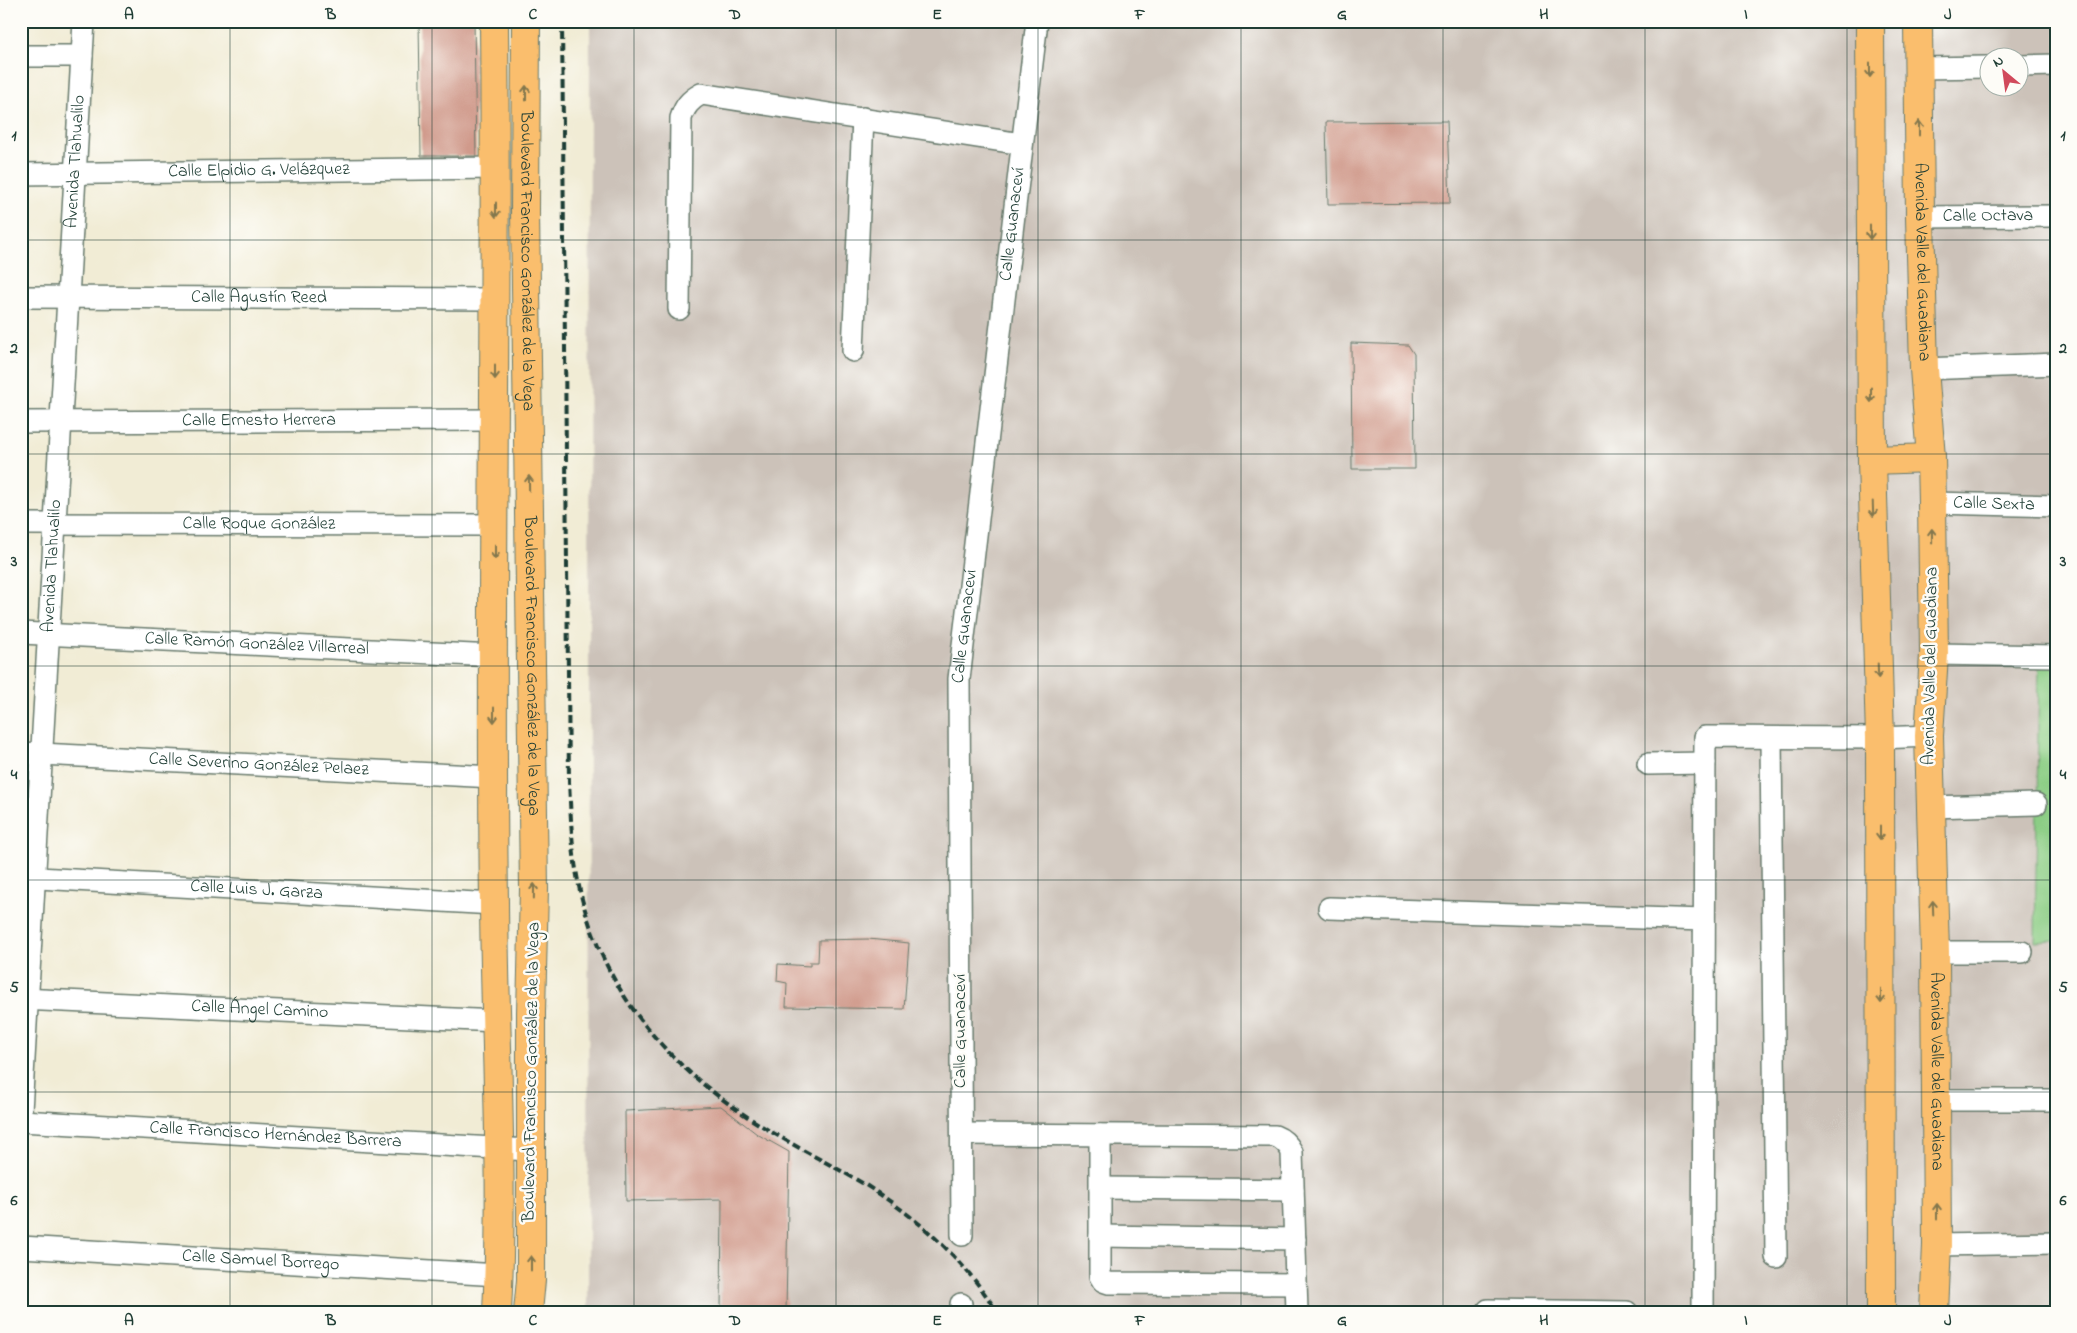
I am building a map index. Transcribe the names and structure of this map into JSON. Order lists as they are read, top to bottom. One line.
{"streets":{"main road":["Boulevard Francisco González de la Vega","Avenida Valle del Guadiana"],"street":["Avenida Tlahualilo","Calle Elpidio G. Velázquez","Calle Octava","Calle Guanaceví","Calle Agustín Reed","Calle Ernesto Herrera","Calle Sexta","Calle Roque González","Calle Ramón González Villarreal","Calle Severino González Pelaez","Calle Luis J. Garza","Calle Ángel Camino","Calle Francisco Hernández Barrera","Calle Samuel Borrego"]},"crossings":[["Avenida Tlahualilo","Calle Elpidio G. Velázquez"],["Avenida Tlahualilo","Calle Agustín Reed"],["Avenida Tlahualilo","Calle Ernesto Herrera"],["Avenida Tlahualilo","Calle Roque González"],["Avenida Tlahualilo","Calle Ramón González Villarreal"],["Avenida Tlahualilo","Calle Severino González Pelaez"],["Avenida Tlahualilo","Calle Luis J. Garza"],["Avenida Tlahualilo","Calle Ángel Camino"],["Calle Elpidio G. Velázquez","Boulevard Francisco González de la Vega"],["Calle Octava","Avenida Valle del Guadiana"],["Boulevard Francisco González de la Vega","Calle Agustín Reed"],["Boulevard Francisco González de la Vega","Calle Ernesto Herrera"],["Boulevard Francisco González de la Vega","Calle Roque González"],["Boulevard Francisco González de la Vega","Calle Ramón González Villarreal"],["Boulevard Francisco González de la Vega","Calle Severino González Pelaez"],["Boulevard Francisco González de la Vega","Calle Luis J. Garza"],["Boulevard Francisco González de la Vega","Calle Ángel Camino"],["Boulevard Francisco González de la Vega","Calle Francisco Hernández Barrera"],["Boulevard Francisco González de la Vega","Calle Samuel Borrego"],["Avenida Valle del Guadiana","Calle Sexta"]],"north":"top left","grid":{"columns":["A","B","C","D","E","F","G","H","I","J"],"rows":["1","2","3","4","5","6"]}}
